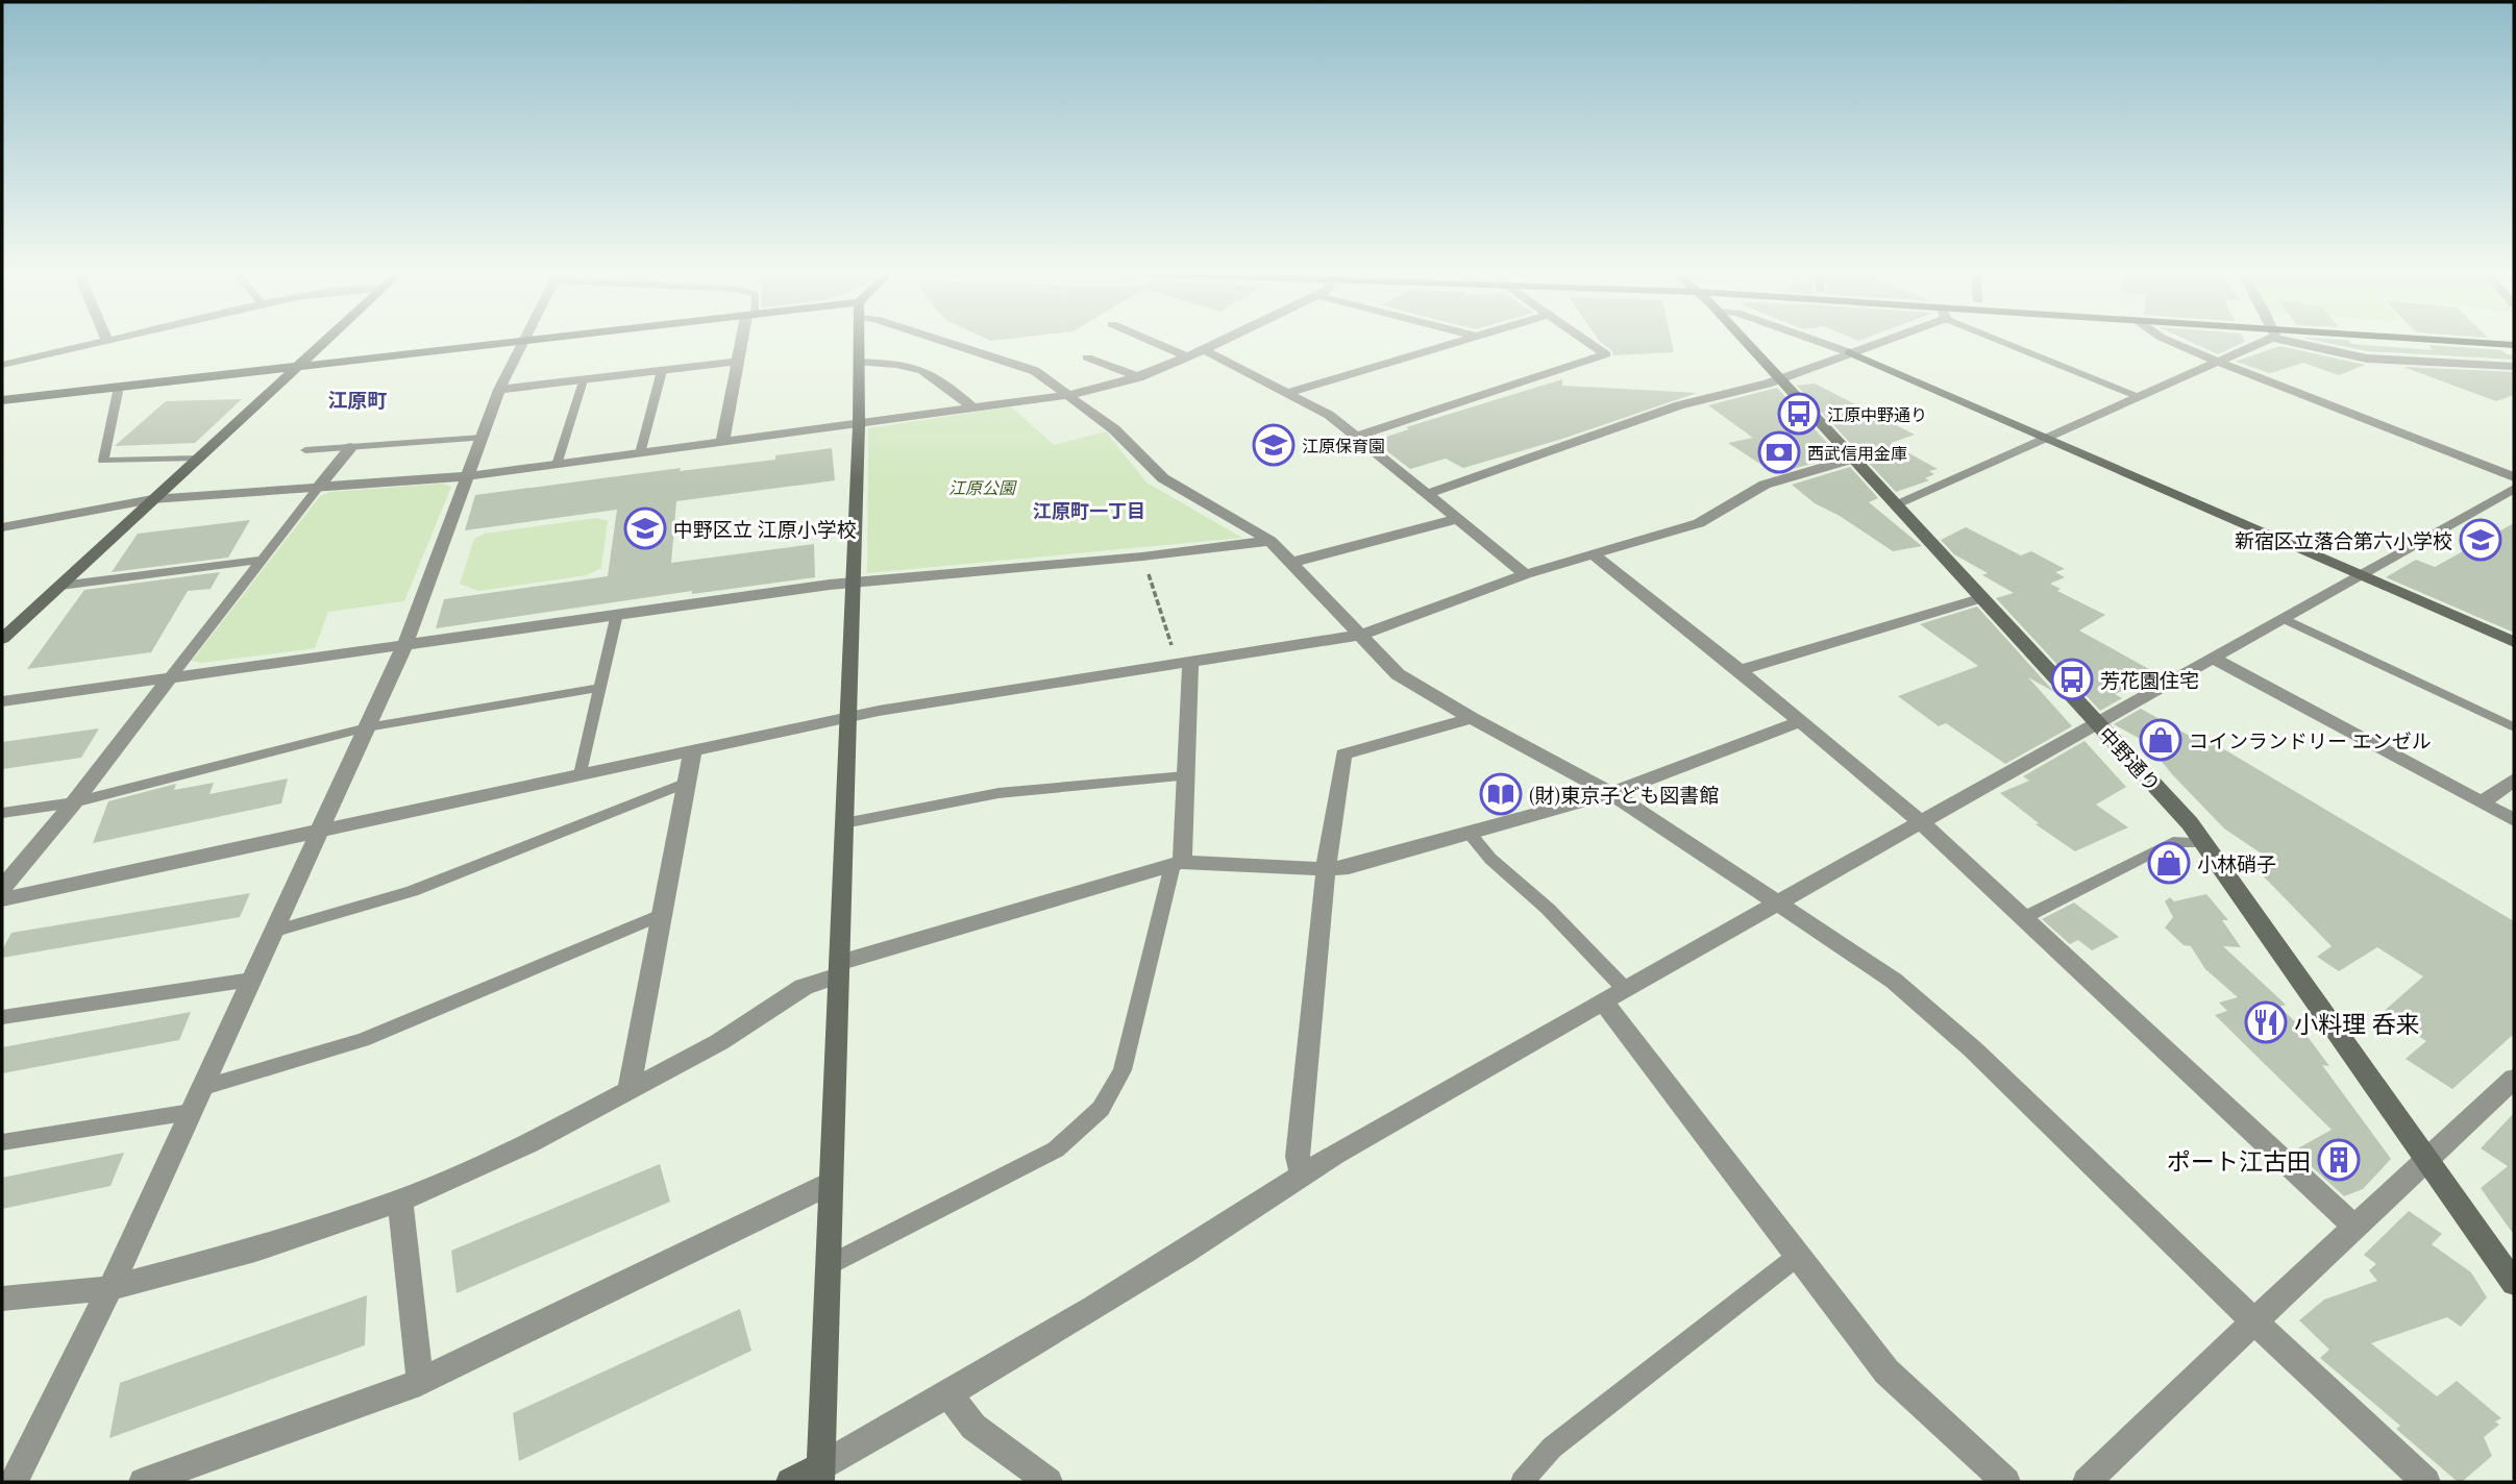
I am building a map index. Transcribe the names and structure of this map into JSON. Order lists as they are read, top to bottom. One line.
{"streets":{"street":["中野通り"]},"districts":["江原町","江原町一丁目"],"parks":["江原公園"],"places":{"bus stop":["江原中野通り","芳花園住宅"],"school or university":["江原保育園","中野区立 江原小学校","新宿区立落合第六小学校"],"bank":["西武信用金庫"],"shop":["コインランドリー エンゼル","小林硝子"],"library":["(財)東京子ども図書館"],"restaurant":["小料理 呑来"],"building":["ポート江古田"]}}
